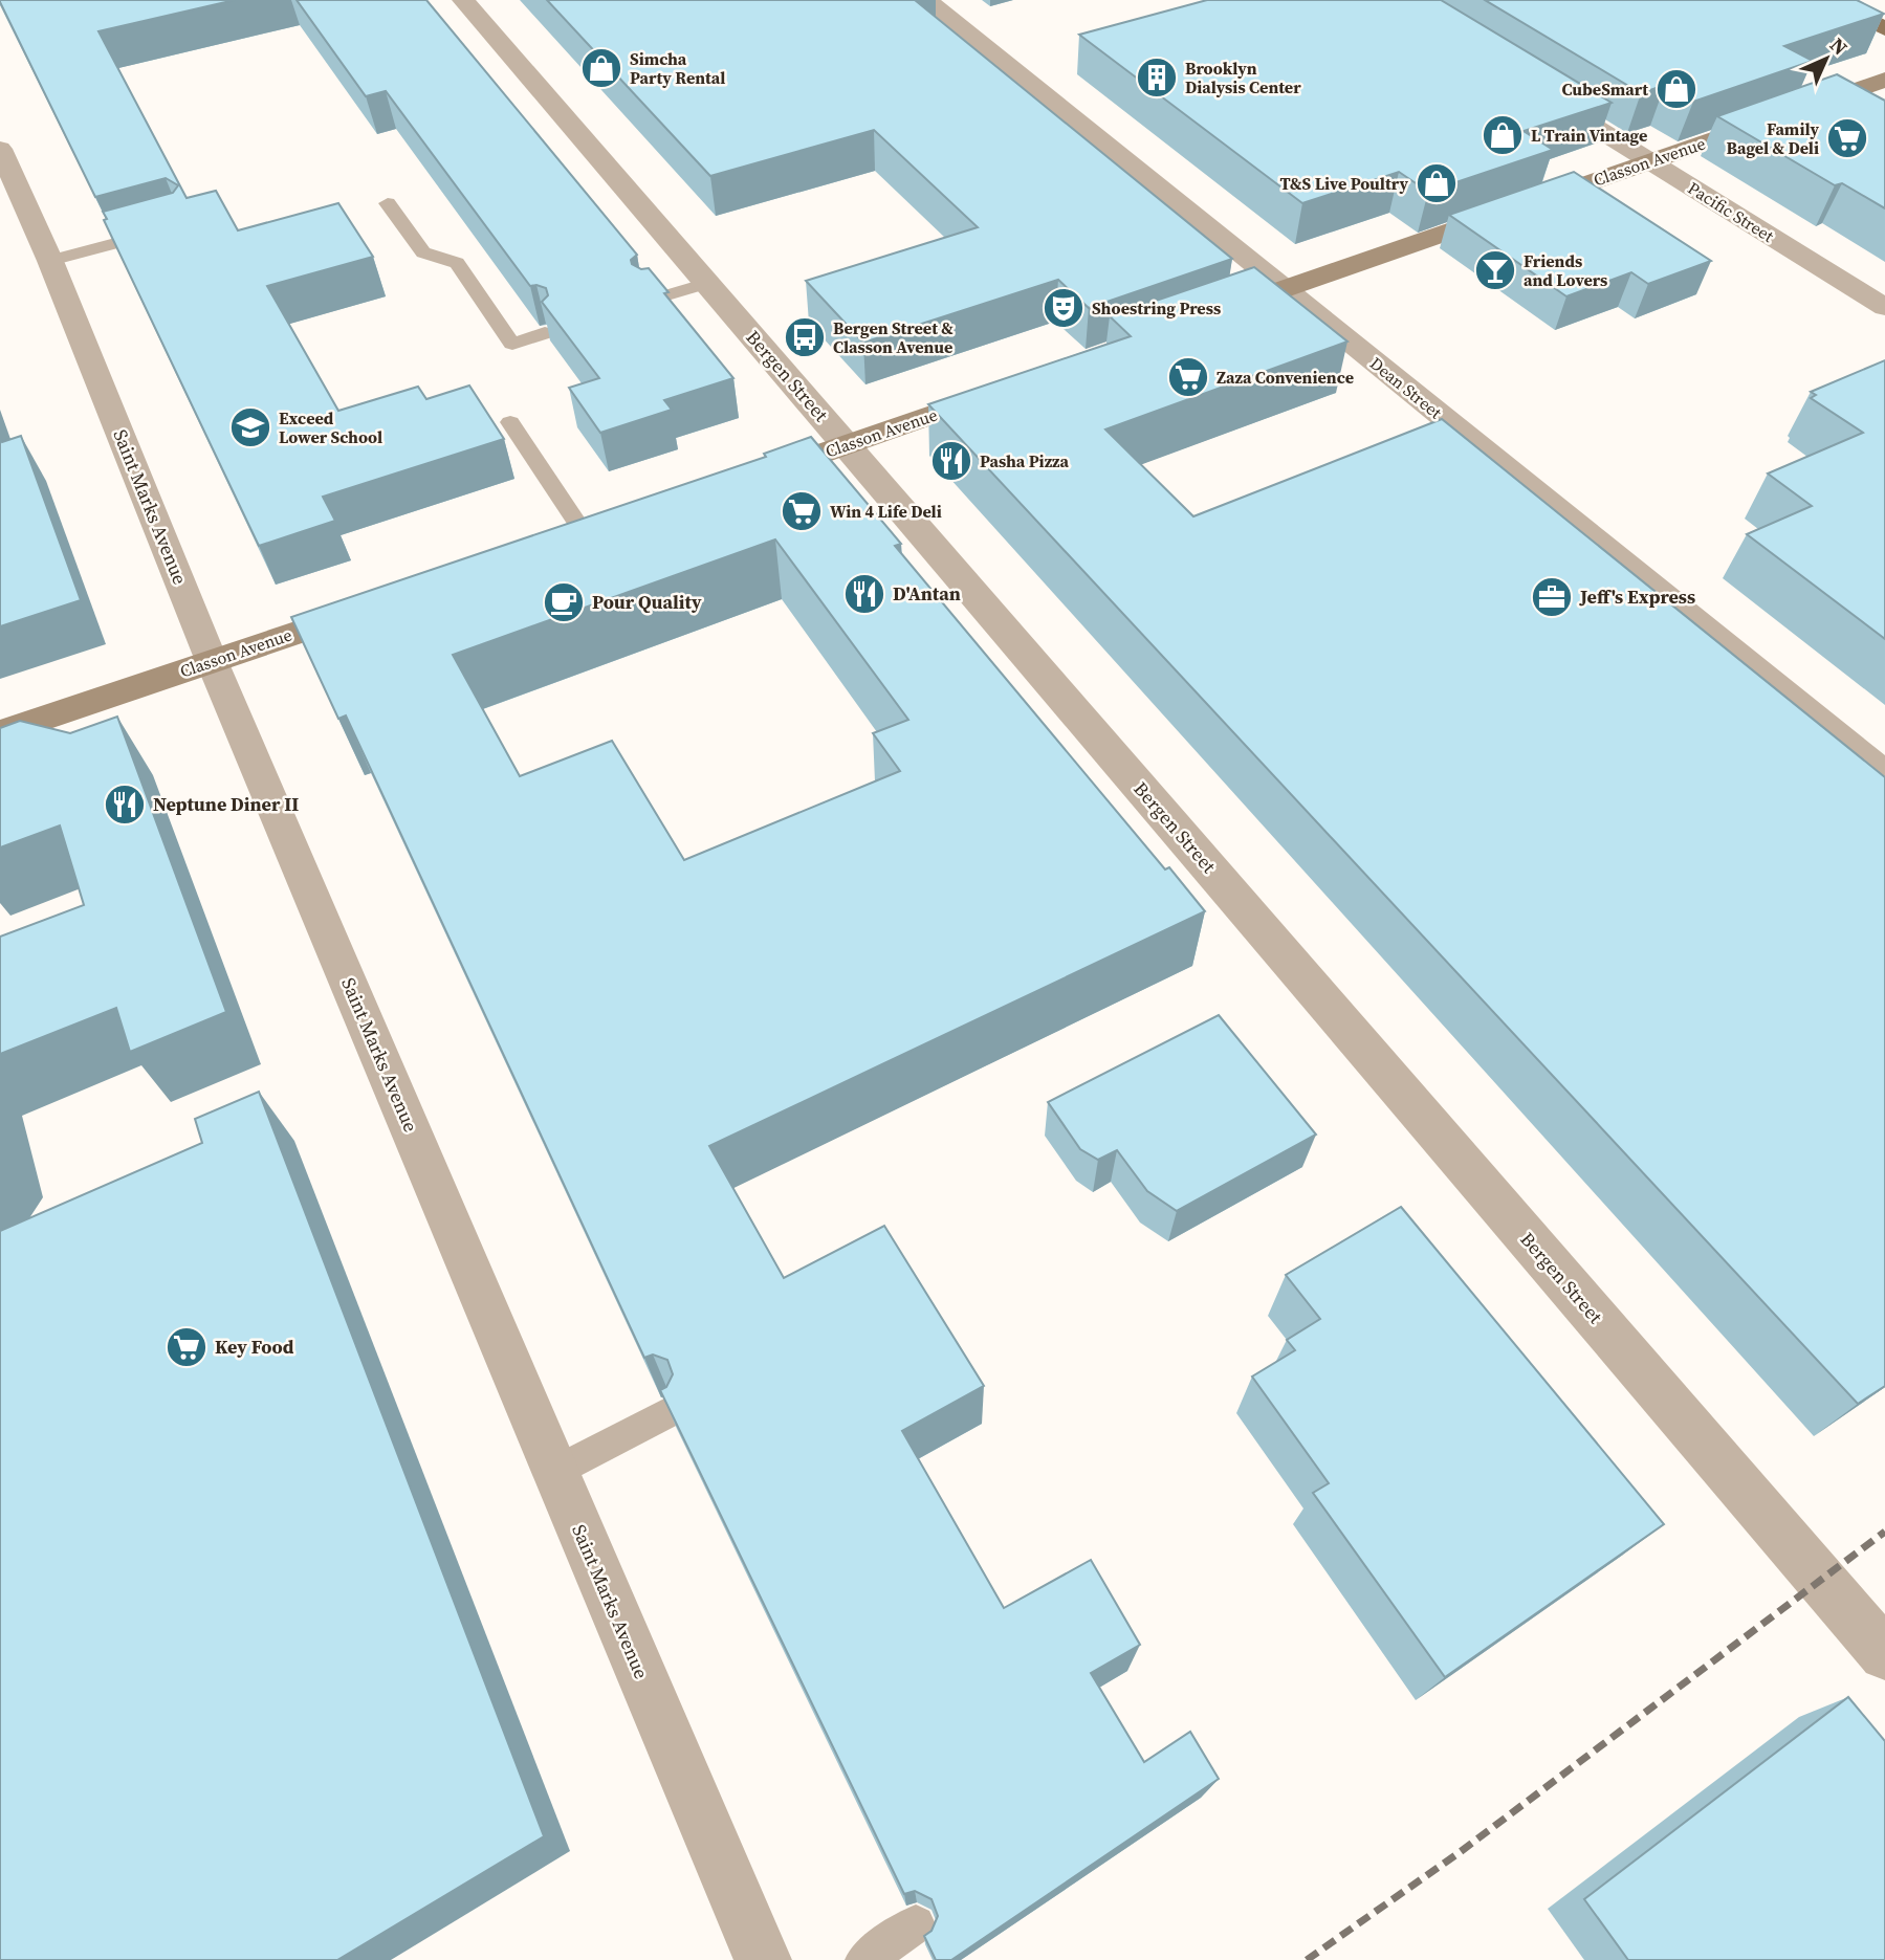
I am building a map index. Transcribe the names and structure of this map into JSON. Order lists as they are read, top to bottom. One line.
{"streets":{"street":["Classon Avenue","Pacific Street","Bergen Street","Dean Street","Saint Marks Avenue"]},"crossings":[["Classon Avenue","Pacific Street"],["Classon Avenue","Bergen Street"],["Classon Avenue","Dean Street"],["Classon Avenue","Saint Marks Avenue"]],"places":{"shop":["Simcha Party Rental","CubeSmart","L Train Vintage","T&S Live Poultry"],"building":["Brooklyn Dialysis Center"],"supermarket":["Family Bagel & Deli","Zaza Convenience","Win 4 Life Deli","Key Food"],"bar":["Friends and Lovers"],"theatre":["Shoestring Press"],"bus stop":["Bergen Street & Classon Avenue"],"school or university":["Exceed Lower School"],"restaurant":["Pasha Pizza","D'Antan","Neptune Diner II"],"office":["Jeff's Express"],"cafe":["Pour Quality"]},"north":"top right"}
